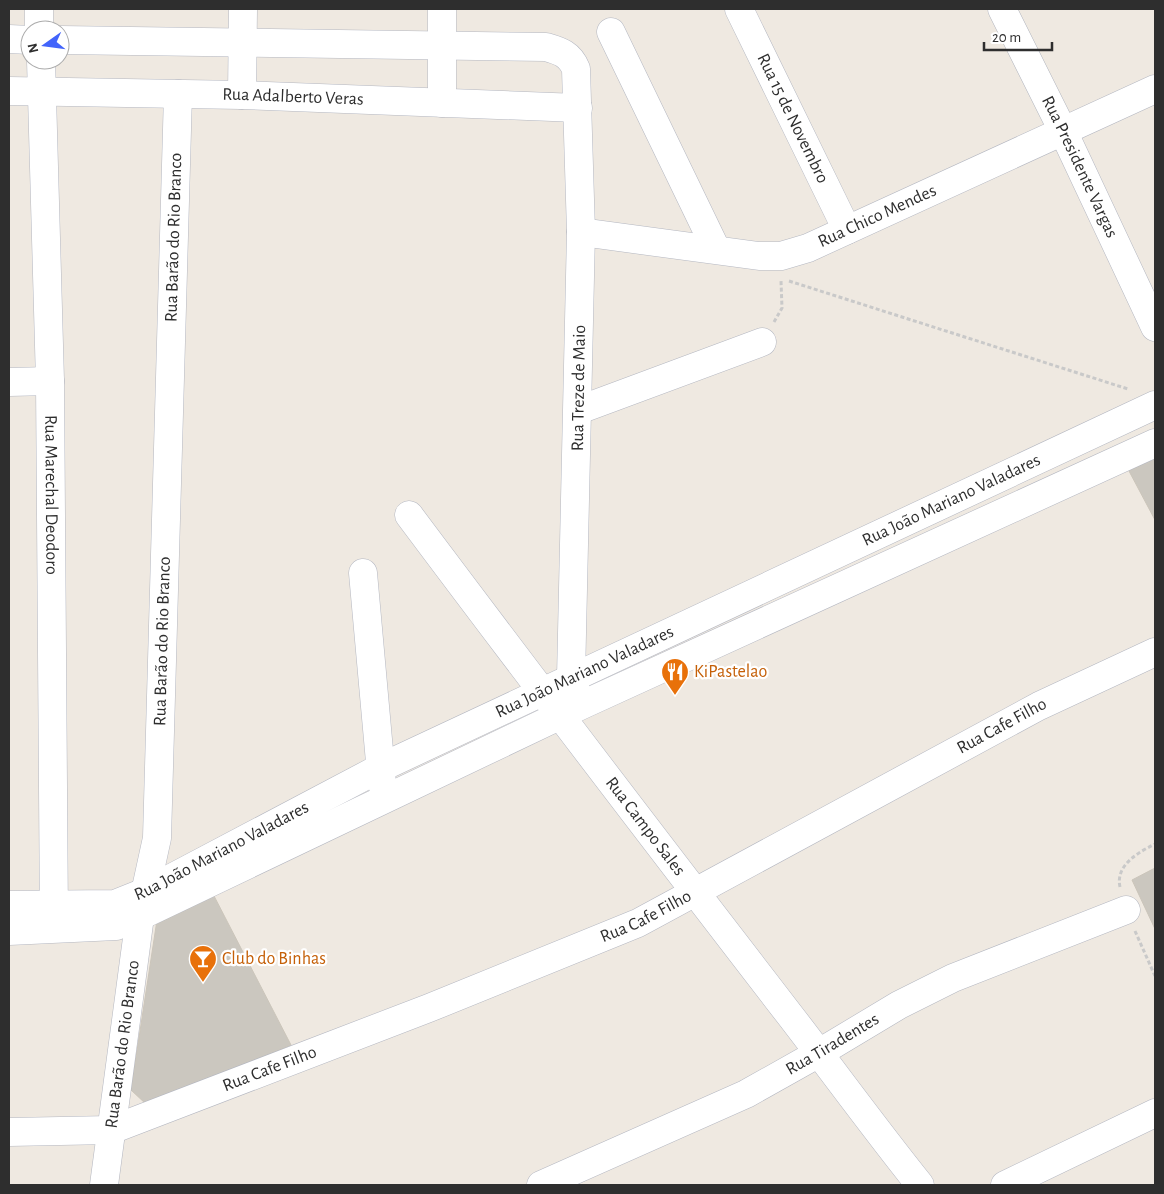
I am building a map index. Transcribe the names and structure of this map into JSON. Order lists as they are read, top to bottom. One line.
{"streets":{"street":["Rua Adalberto Veras","Rua 15 de Novembro","Rua Presidente Vargas","Rua Chico Mendes","Rua Barão do Rio Branco","Rua Treze de Maio","Rua Marechal Deodoro","Rua João Mariano Valadares","Rua Cafe Filho","Rua Campo Sales","Rua Tiradentes"]},"crossings":[["Rua Adalberto Veras","Rua Barão do Rio Branco"],["Rua Adalberto Veras","Rua Treze de Maio"],["Rua Adalberto Veras","Rua Marechal Deodoro"],["Rua 15 de Novembro","Rua Chico Mendes"],["Rua Presidente Vargas","Rua Chico Mendes"],["Rua Chico Mendes","Rua Treze de Maio"],["Rua Barão do Rio Branco","Rua João Mariano Valadares"],["Rua Barão do Rio Branco","Rua Cafe Filho"],["Rua Treze de Maio","Rua João Mariano Valadares"],["Rua Treze de Maio","Rua Campo Sales"],["Rua Marechal Deodoro","Rua João Mariano Valadares"],["Rua João Mariano Valadares","Rua Campo Sales"],["Rua Cafe Filho","Rua Campo Sales"],["Rua Campo Sales","Rua Tiradentes"]],"places":{"restaurant":["KiPastelao"],"bar":["Club do Binhas"]},"scale_bar":"20 m","north":"left"}
